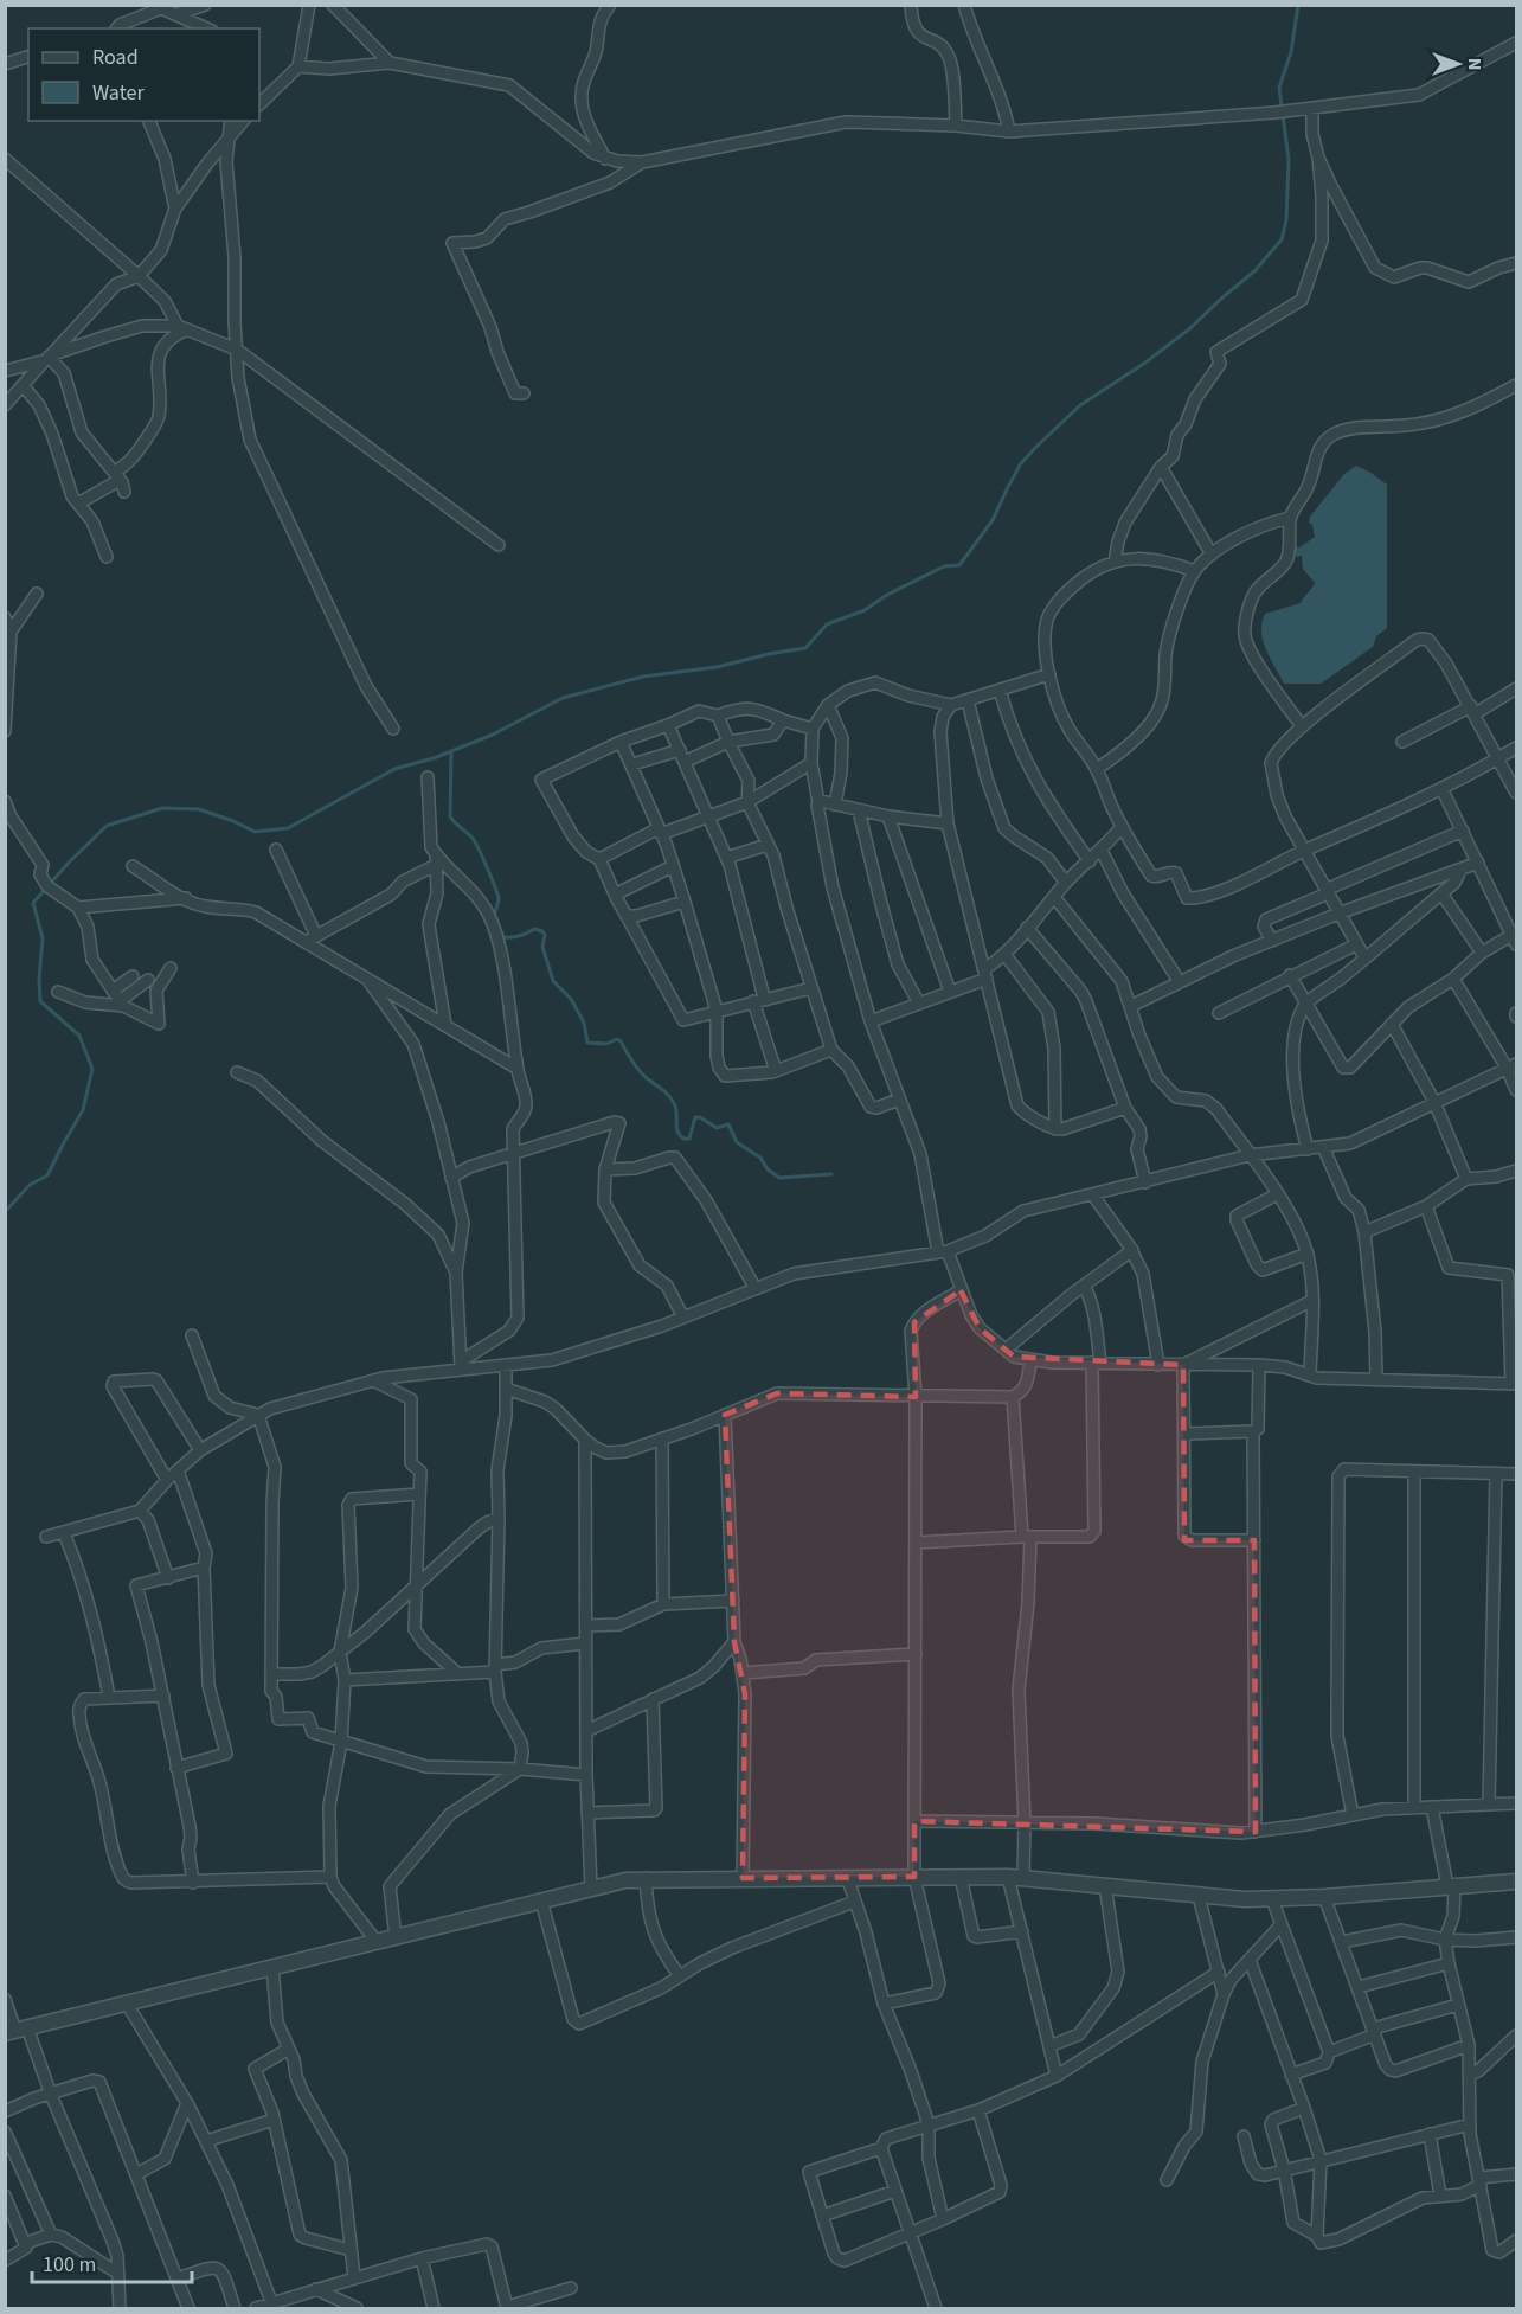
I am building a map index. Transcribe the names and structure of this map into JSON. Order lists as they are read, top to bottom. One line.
{"legend":["Road","Water"],"scale_bar":"100 m","north":"right"}
